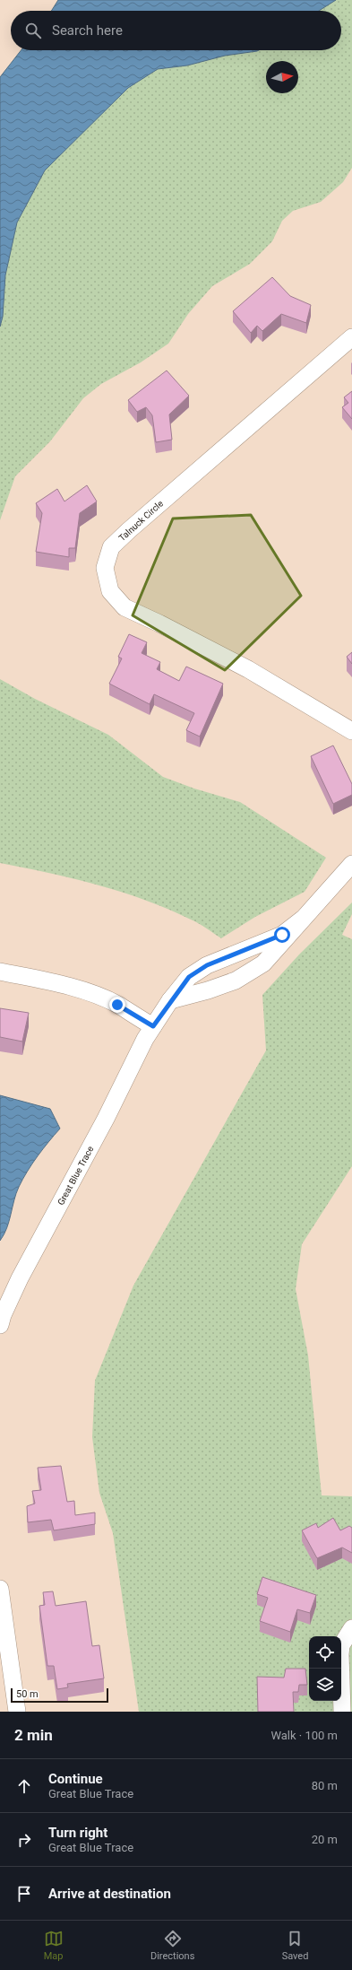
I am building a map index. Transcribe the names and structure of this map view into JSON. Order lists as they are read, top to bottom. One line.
{"streets":{"street":["Talnuck Circle","Great Blue Trace"]},"scale_bar":"50 m","north":"right","page":{"search":"Search here","scale":"50 m","heading":["2 min","Walk · 100 m"],"list":[["Continue","Great Blue Trace","80 m"],["Turn right","Great Blue Trace","20 m"],"Arrive at destination"],"nav":["Map","Directions","Saved"]}}
